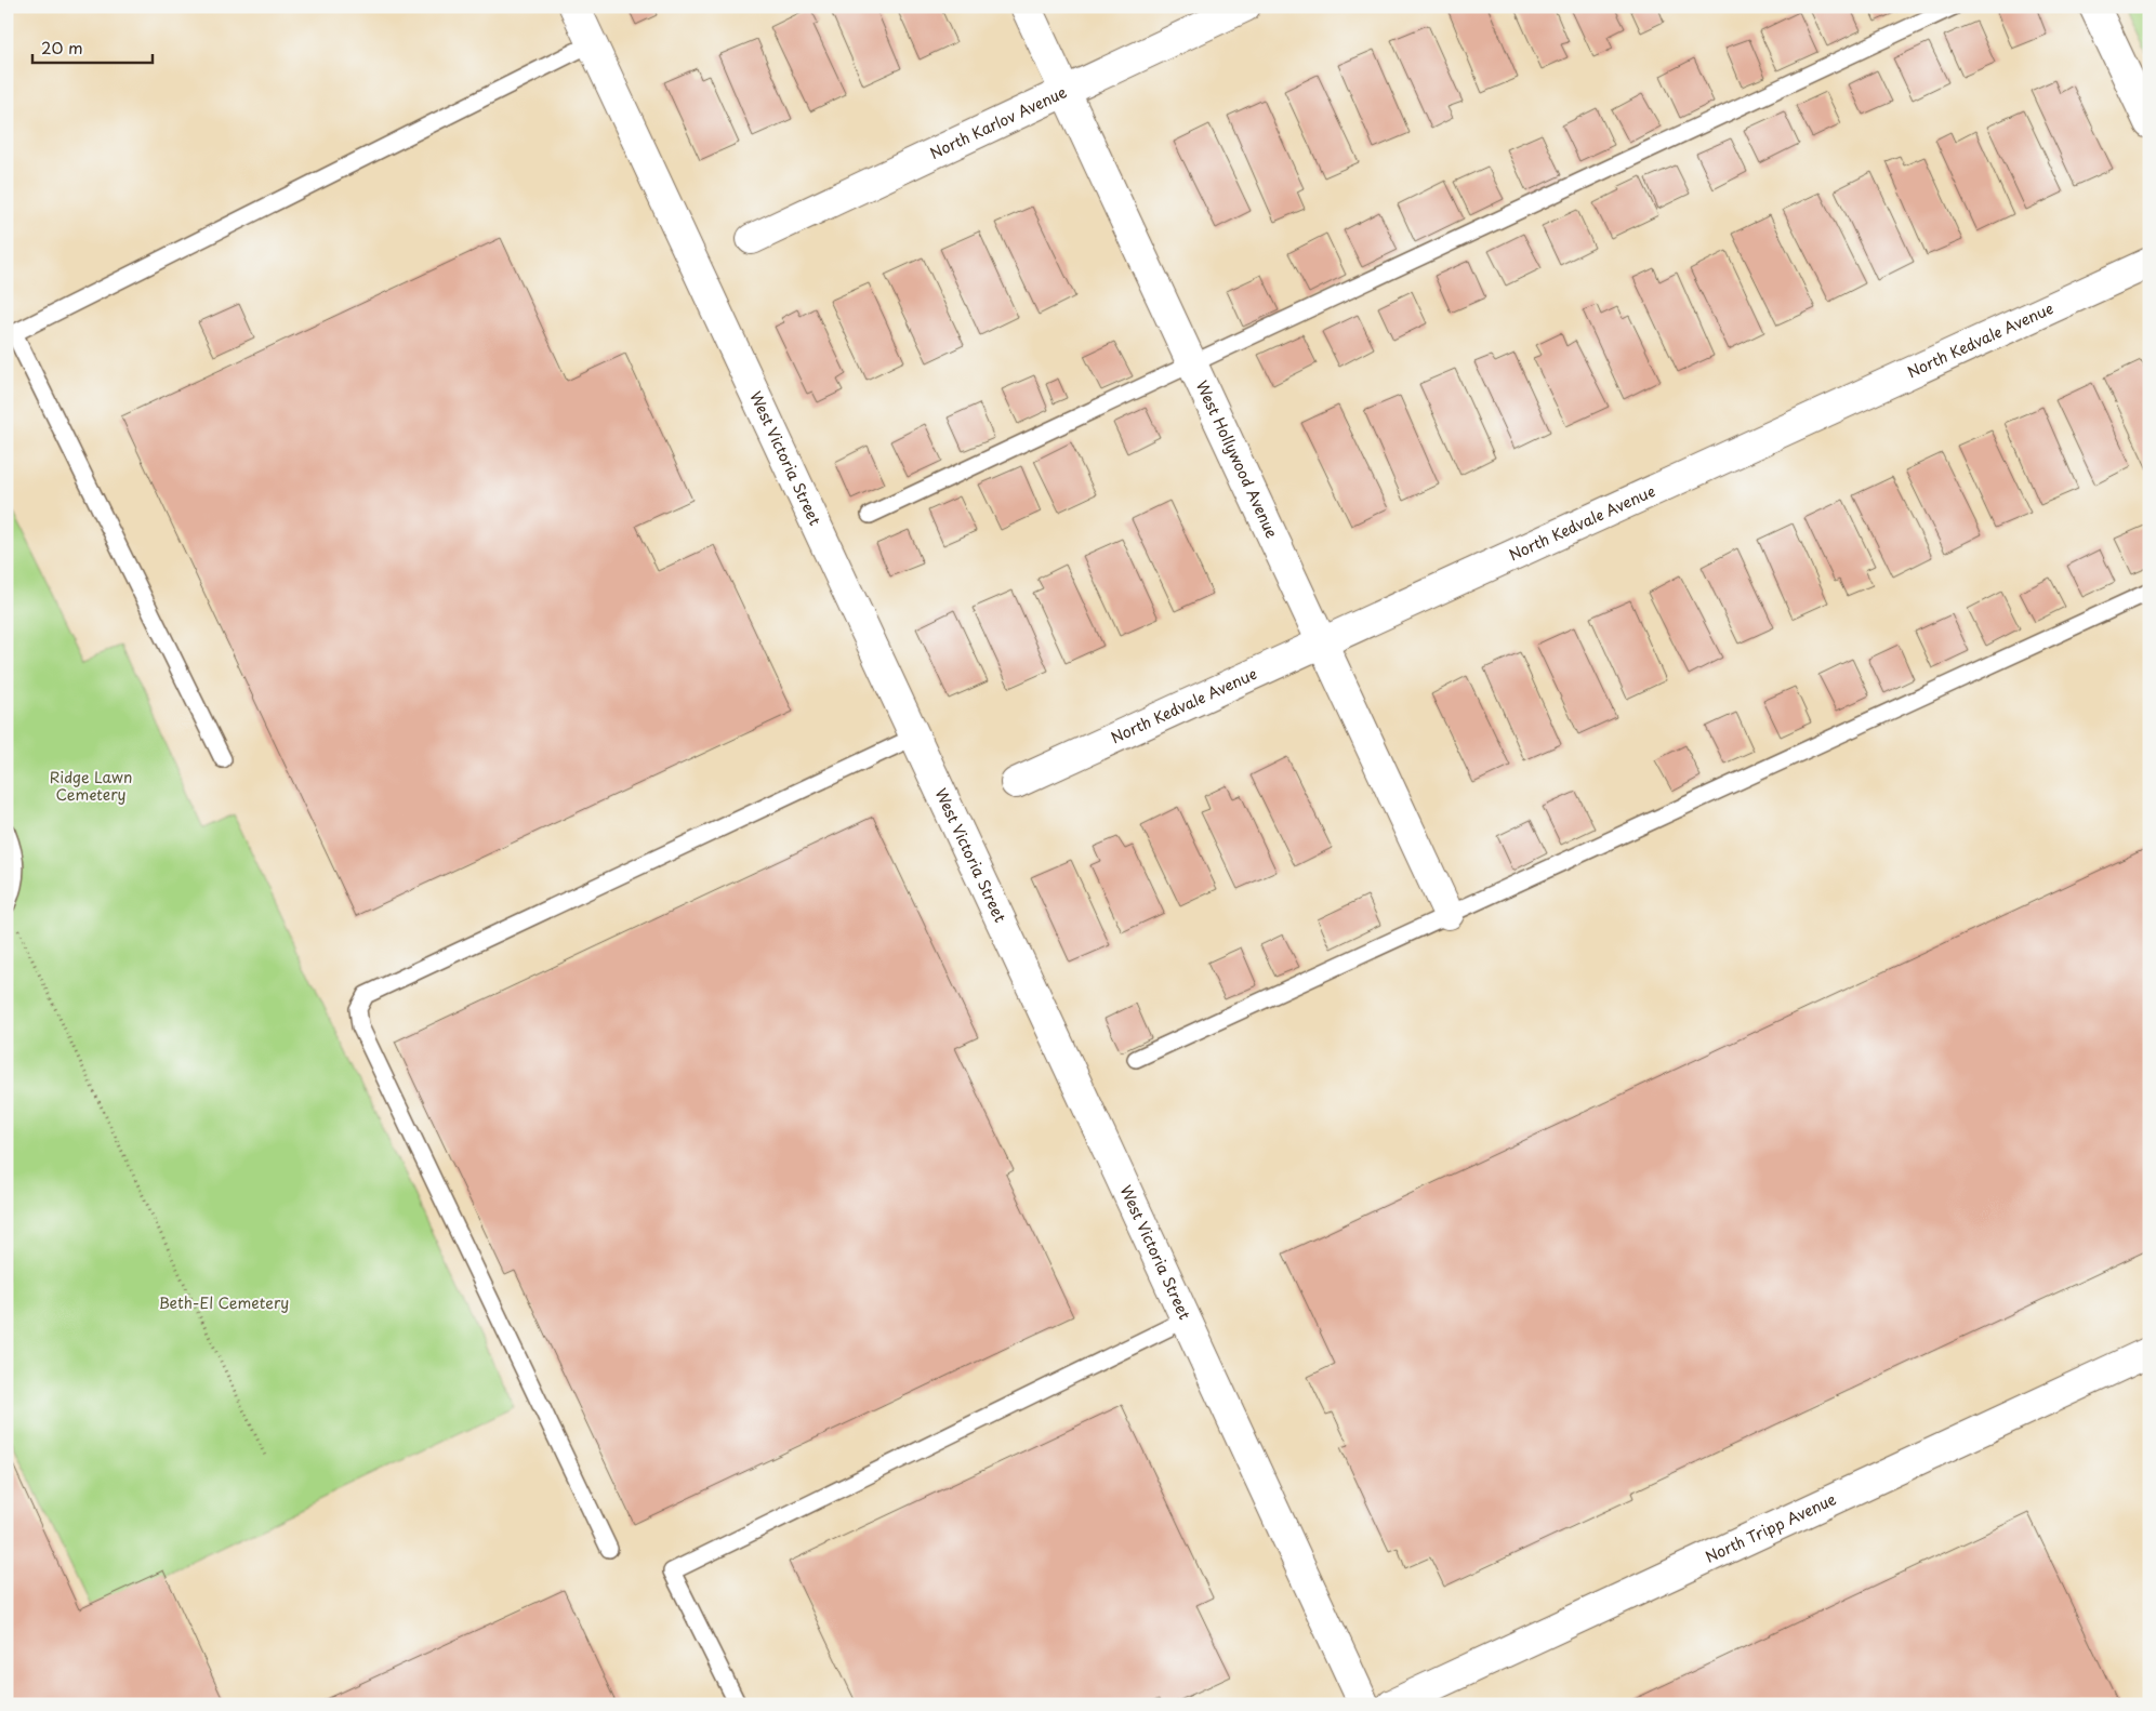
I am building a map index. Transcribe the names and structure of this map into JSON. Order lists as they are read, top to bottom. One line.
{"streets":{"street":["North Karlov Avenue","North Kedvale Avenue","West Victoria Street","West Hollywood Avenue","North Tripp Avenue"]},"crossings":[["North Karlov Avenue","West Hollywood Avenue"],["North Kedvale Avenue","West Hollywood Avenue"]],"parks":["Ridge Lawn Cemetery","Beth-El Cemetery"],"scale_bar":"20 m"}
